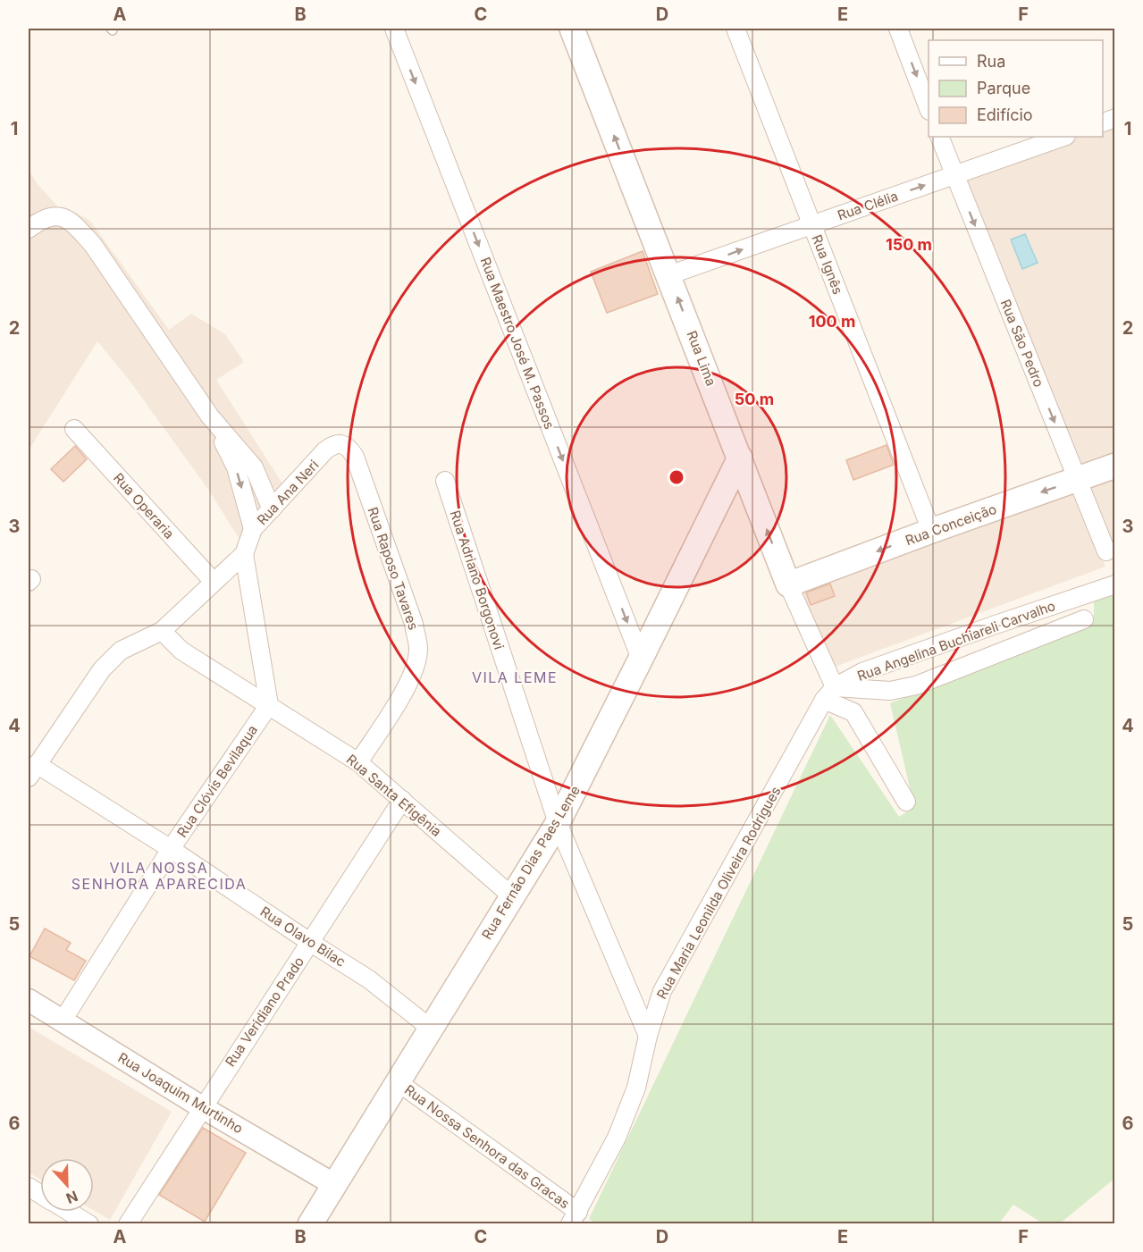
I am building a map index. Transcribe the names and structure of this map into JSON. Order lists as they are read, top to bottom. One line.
{"streets":{"main road":["Rua Lima","Rua Conceição","Rua Fernão Dias Paes Leme"],"street":["Rua Clélia","Rua Ignês","Rua Maestro José M. Passos","Rua São Pedro","Rua Ana Neri","Rua Operaria","Rua Raposo Tavares","Rua Adriano Borgonovi","Rua Angelina Buchiareli Carvalho","Rua Clóvis Bevilaqua","Rua Santa Efigênia","Rua Maria Leonilda Oliveira Rodrigues","Rua Olavo Bilac","Rua Veridiano Prado","Rua Joaquim Murtinho","Rua Nossa Senhora das Gracas"]},"crossings":[["Rua Clélia","Rua Ignês"],["Rua Clélia","Rua São Pedro"],["Rua Clélia","Rua Lima"],["Rua Ignês","Rua Conceição"],["Rua Maestro José M. Passos","Rua Fernão Dias Paes Leme"],["Rua São Pedro","Rua Conceição"],["Rua Lima","Rua Conceição"],["Rua Lima","Rua Angelina Buchiareli Carvalho"],["Rua Lima","Rua Fernão Dias Paes Leme"],["Rua Lima","Rua Maria Leonilda Oliveira Rodrigues"],["Rua Ana Neri","Rua Operaria"],["Rua Ana Neri","Rua Raposo Tavares"],["Rua Ana Neri","Rua Santa Efigênia"],["Rua Ana Neri","Rua Olavo Bilac"],["Rua Raposo Tavares","Rua Santa Efigênia"],["Rua Adriano Borgonovi","Rua Fernão Dias Paes Leme"],["Rua Adriano Borgonovi","Rua Maria Leonilda Oliveira Rodrigues"],["Rua Angelina Buchiareli Carvalho","Rua Maria Leonilda Oliveira Rodrigues"],["Rua Clóvis Bevilaqua","Rua Santa Efigênia"],["Rua Clóvis Bevilaqua","Rua Olavo Bilac"],["Rua Clóvis Bevilaqua","Rua Joaquim Murtinho"],["Rua Santa Efigênia","Rua Fernão Dias Paes Leme"],["Rua Santa Efigênia","Rua Veridiano Prado"],["Rua Fernão Dias Paes Leme","Rua Olavo Bilac"],["Rua Fernão Dias Paes Leme","Rua Joaquim Murtinho"],["Rua Fernão Dias Paes Leme","Rua Nossa Senhora das Gracas"],["Rua Maria Leonilda Oliveira Rodrigues","Rua Nossa Senhora das Gracas"],["Rua Olavo Bilac","Rua Veridiano Prado"],["Rua Veridiano Prado","Rua Joaquim Murtinho"]],"one_way":["Rua Clélia","Rua Maestro José M. Passos","Rua São Pedro","Rua Lima","Rua Conceição"],"districts":["VILA LEME","VILA NOSSA SENHORA APARECIDA"],"legend":["Rua","Parque","Edifício"],"north":"bottom","grid":{"columns":["A","B","C","D","E","F"],"rows":["1","2","3","4","5","6"]},"rings":["150 m","100 m","50 m"]}
